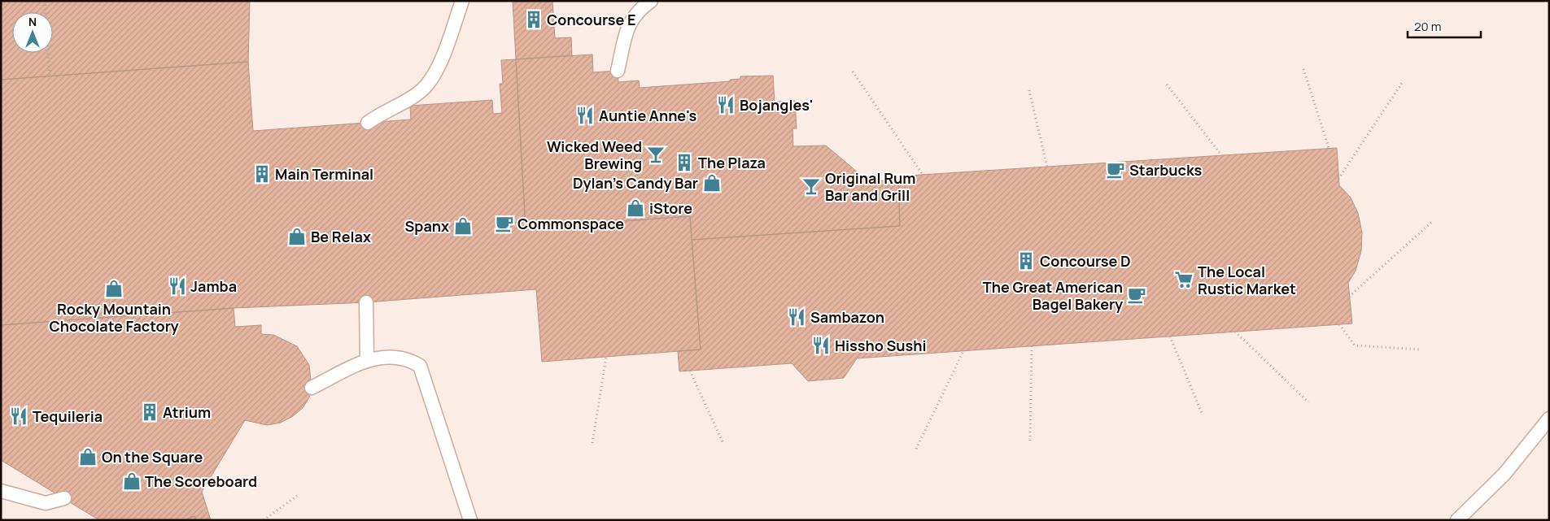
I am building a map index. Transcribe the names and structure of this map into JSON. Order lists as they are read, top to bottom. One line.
{"places":{"building":["Concourse E","The Plaza","Main Terminal","Concourse D","Atrium"],"restaurant":["Bojangles'","Auntie Anne's","Jamba","Sambazon","Hissho Sushi","Tequileria"],"bar":["Wicked Weed Brewing","Original Rum Bar and Grill"],"cafe":["Starbucks","Commonspace","The Great American Bagel Bakery"],"shop":["Dylan's Candy Bar","iStore","Spanx","Be Relax","Rocky Mountain Chocolate Factory","On the Square","The Scoreboard"],"supermarket":["The Local Rustic Market"]},"scale_bar":"20 m","north":"top"}
